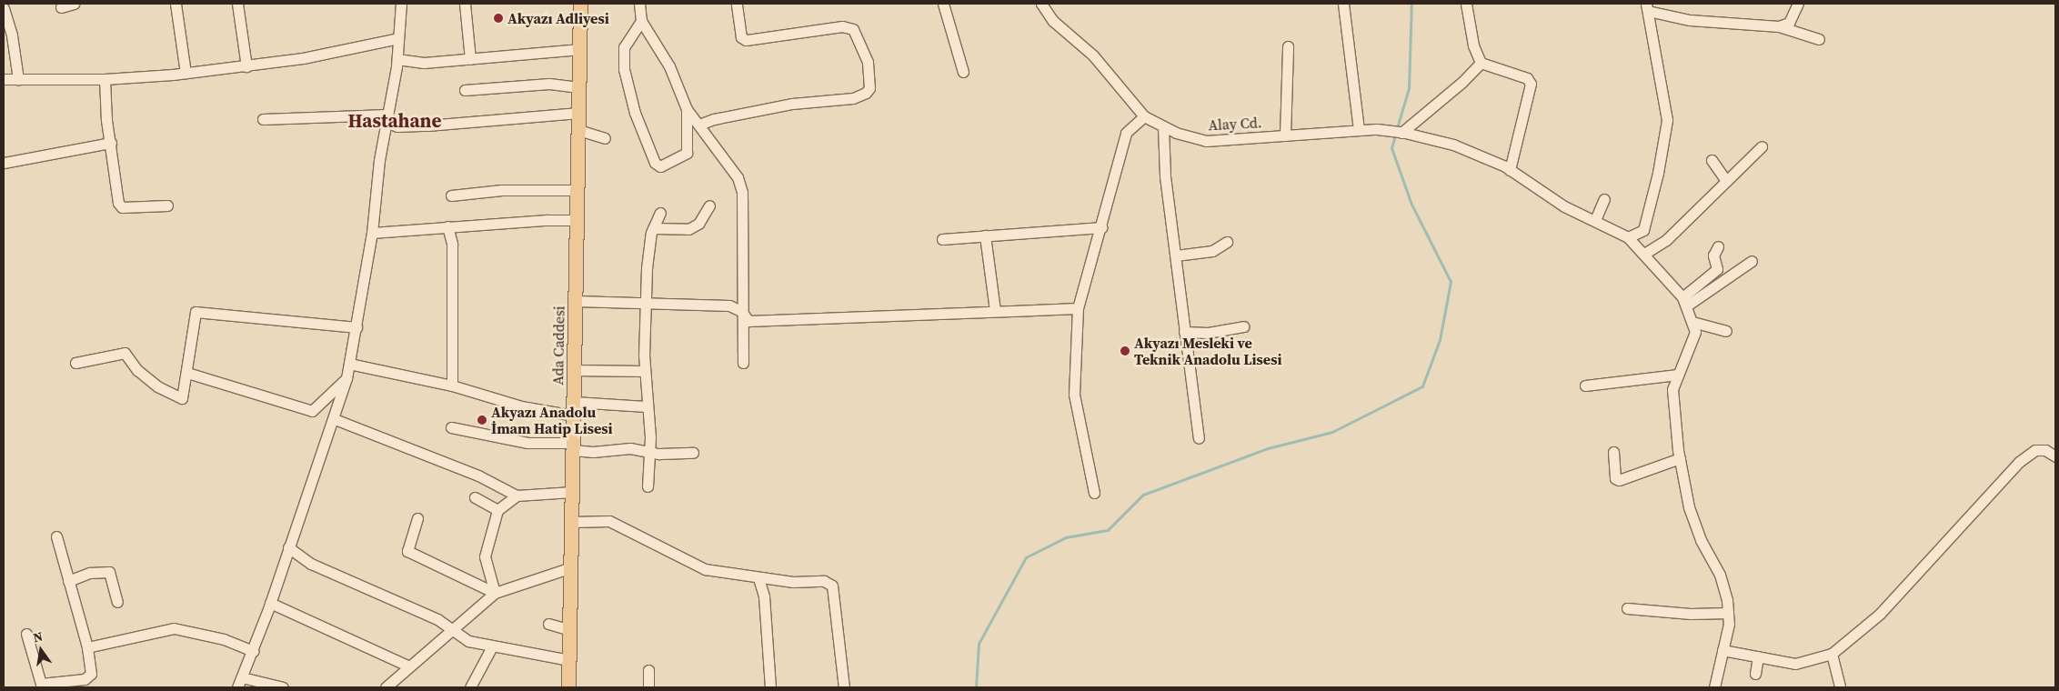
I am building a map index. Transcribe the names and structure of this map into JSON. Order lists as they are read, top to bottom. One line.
{"streets":{"main road":["Ada Caddesi"],"street":["Alay Cd."]},"districts":["Hastahane"],"places":["Akyazı Adliyesi","Akyazı Mesleki ve Teknik Anadolu Lisesi","Akyazı Anadolu İmam Hatip Lisesi"],"north":"top"}
